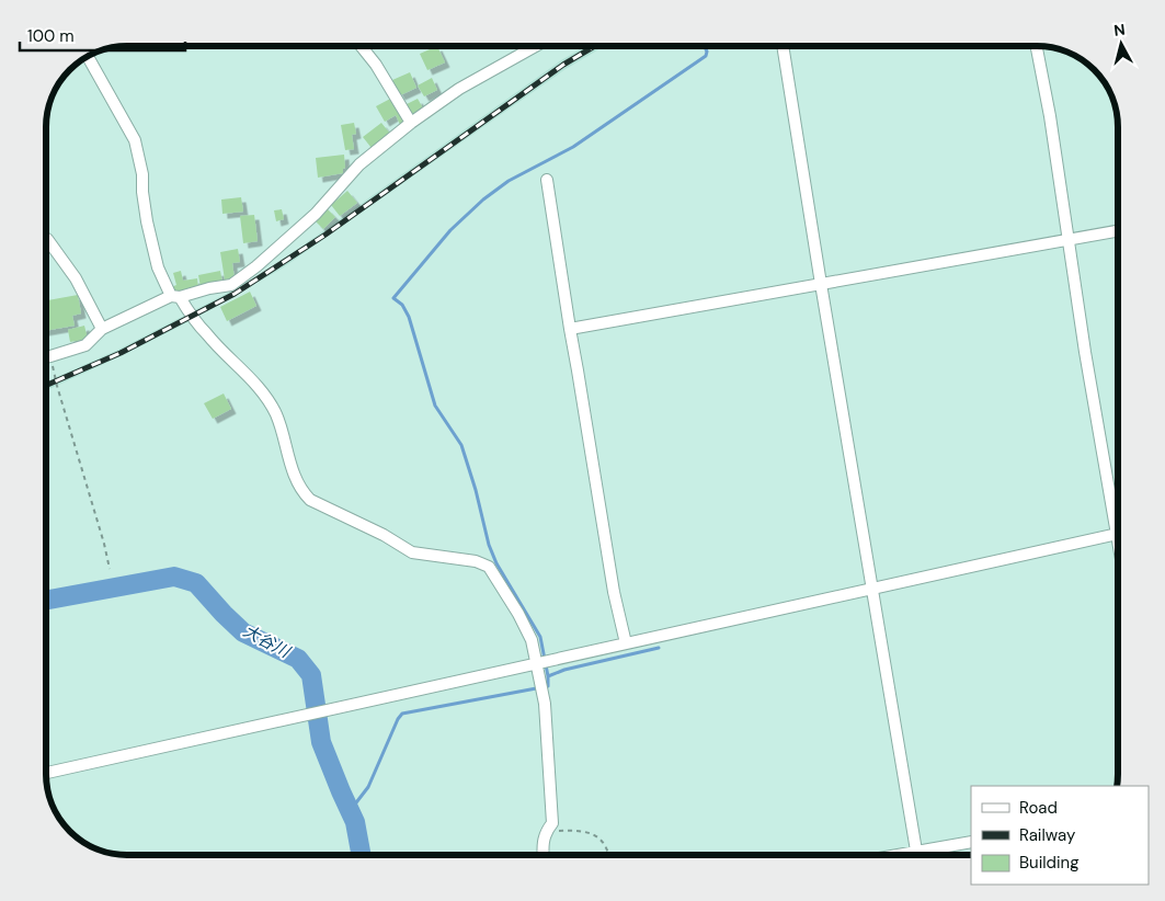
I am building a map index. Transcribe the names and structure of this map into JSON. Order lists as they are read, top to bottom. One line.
{"water":["大谷川"],"legend":["Road","Railway","Building"],"scale_bar":"100 m","north":"top"}
